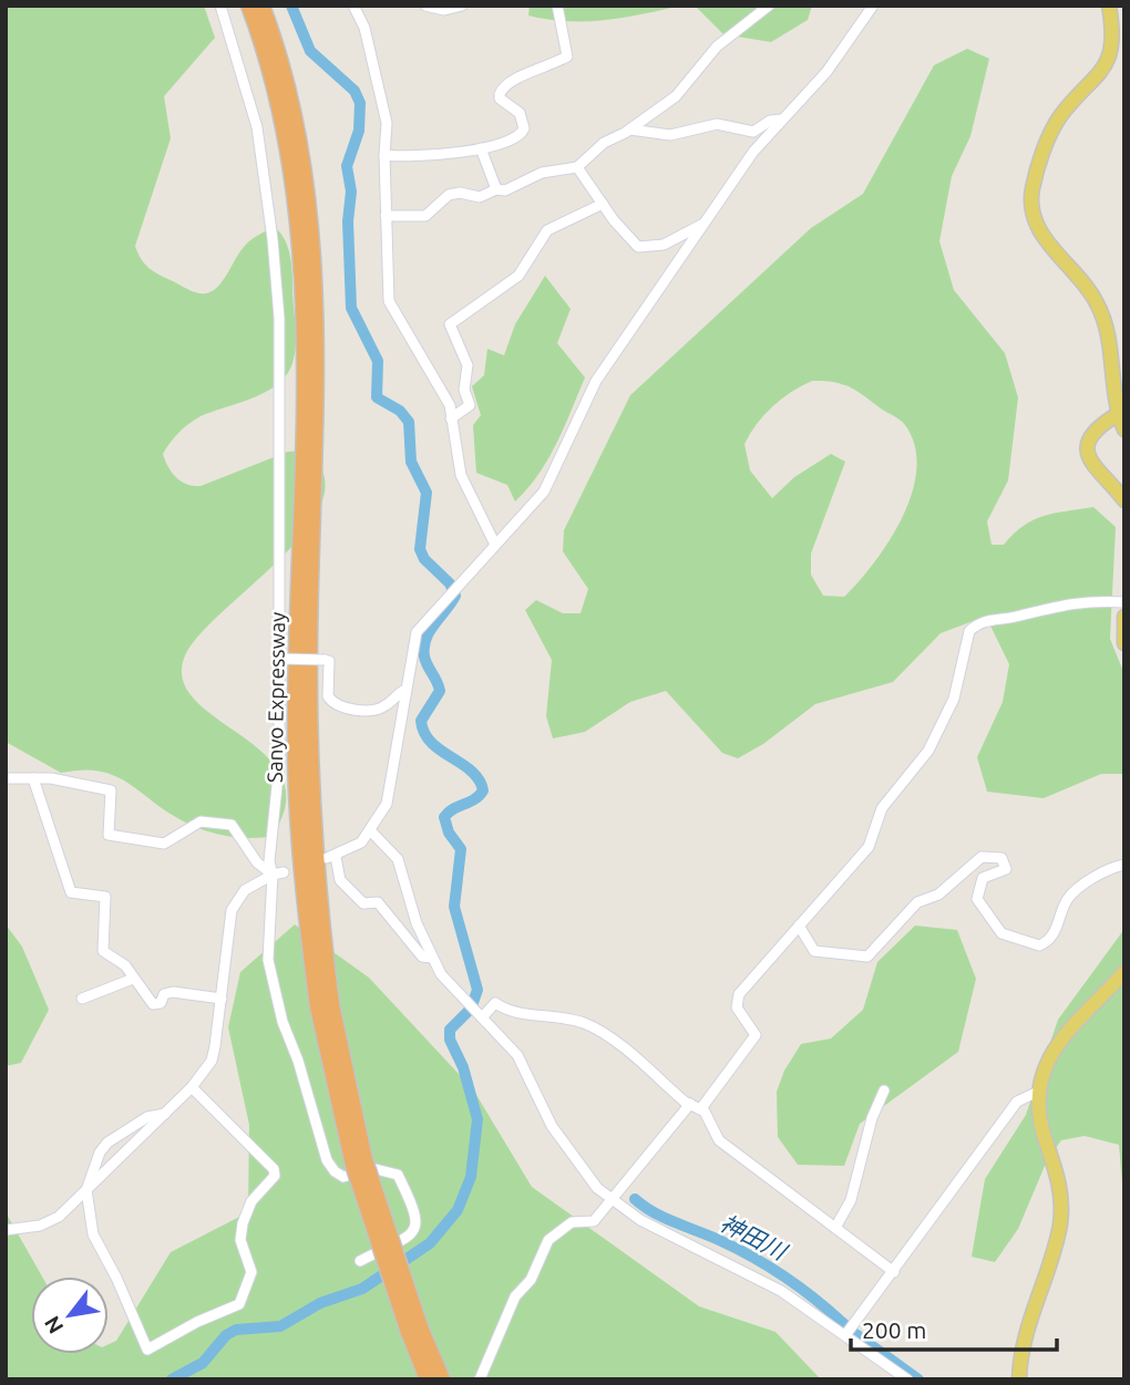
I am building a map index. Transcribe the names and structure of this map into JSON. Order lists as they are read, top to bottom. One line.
{"streets":{"highway":["Sanyo Expressway"]},"water":["神田川"],"scale_bar":"200 m","north":"bottom left"}
